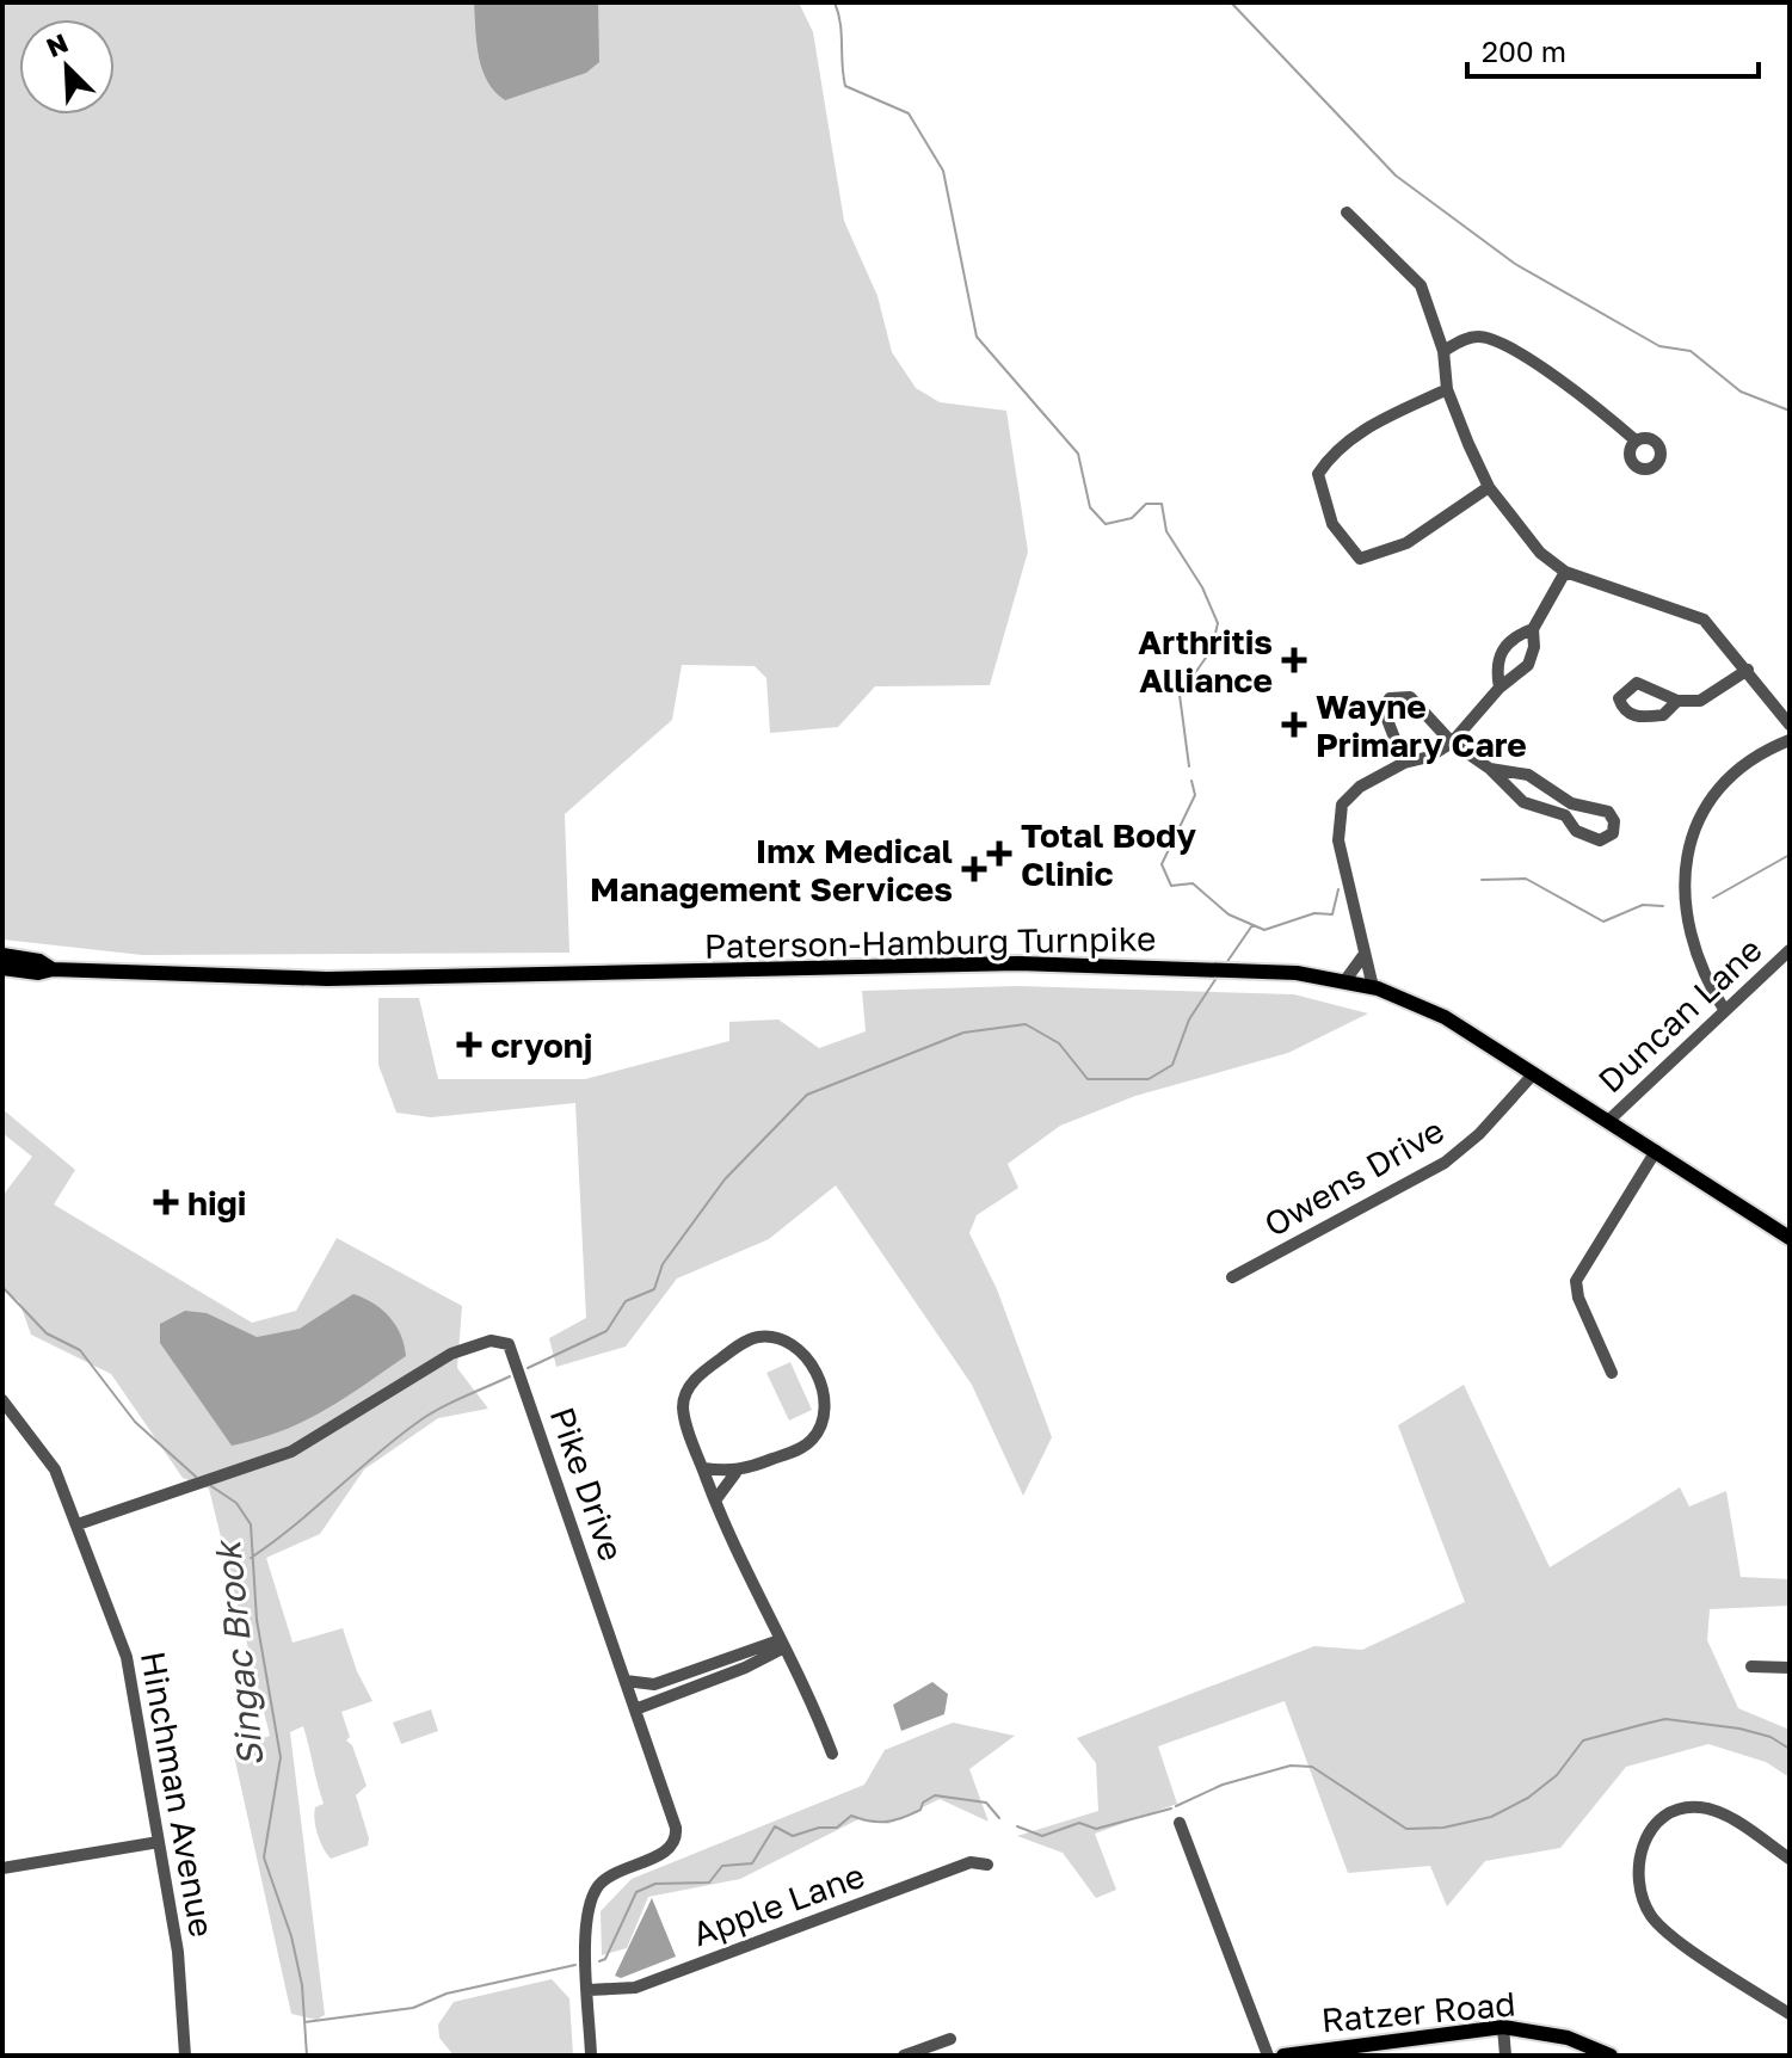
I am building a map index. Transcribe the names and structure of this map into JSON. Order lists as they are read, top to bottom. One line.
{"streets":{"main road":["Paterson-Hamburg Turnpike","Ratzer Road"],"street":["Duncan Lane","Owens Drive","Pike Drive","Hinchman Avenue","Apple Lane"]},"crossings":[["Paterson-Hamburg Turnpike","Duncan Lane"],["Paterson-Hamburg Turnpike","Owens Drive"],["Pike Drive","Hinchman Avenue"],["Pike Drive","Apple Lane"]],"water":["Singac Brook"],"places":{"health":["Arthritis Alliance","Wayne Primary Care","Total Body Clinic","Imx Medical Management Services","cryonj","higi"]},"scale_bar":"200 m","north":"top left"}
